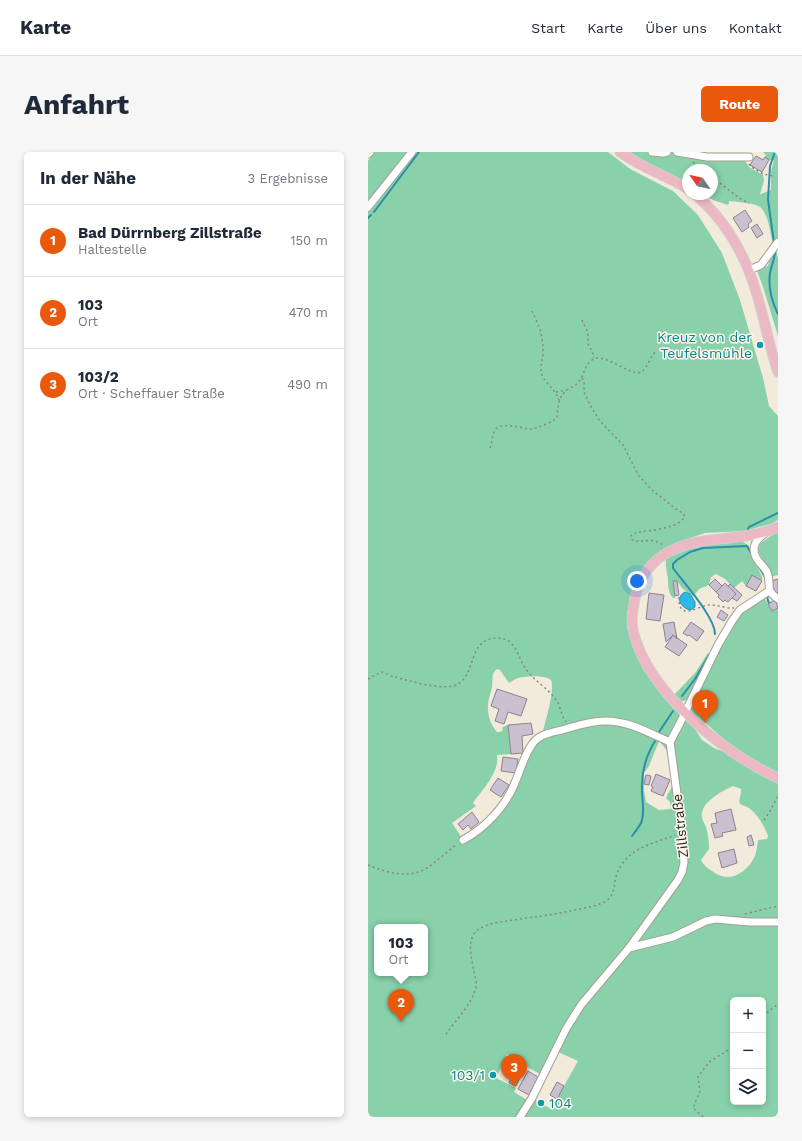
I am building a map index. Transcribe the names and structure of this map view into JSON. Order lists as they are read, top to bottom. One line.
{"streets":{"street":["Zillstraße"]},"places":["Kreuz von der Teufelsmühle","103/1","104"],"north":"top left","page":{"header":"Karte","nav":["Start","Karte","Über uns","Kontakt"],"buttons":"Route","title":"Anfahrt","heading":["In der Nähe","3 Ergebnisse"],"list":[{"mark":"1","name":"Bad Dürrnberg Zillstraße","note":"Haltestelle","value":"150 m"},{"mark":"2","name":"103","note":"Ort","value":"470 m"},{"mark":"3","name":"103/2","note":"Ort · Scheffauer Straße","value":"490 m"}],"pins":["1","2","3"],"popup":["103","Ort"],"map_buttons":["+","−"]}}
